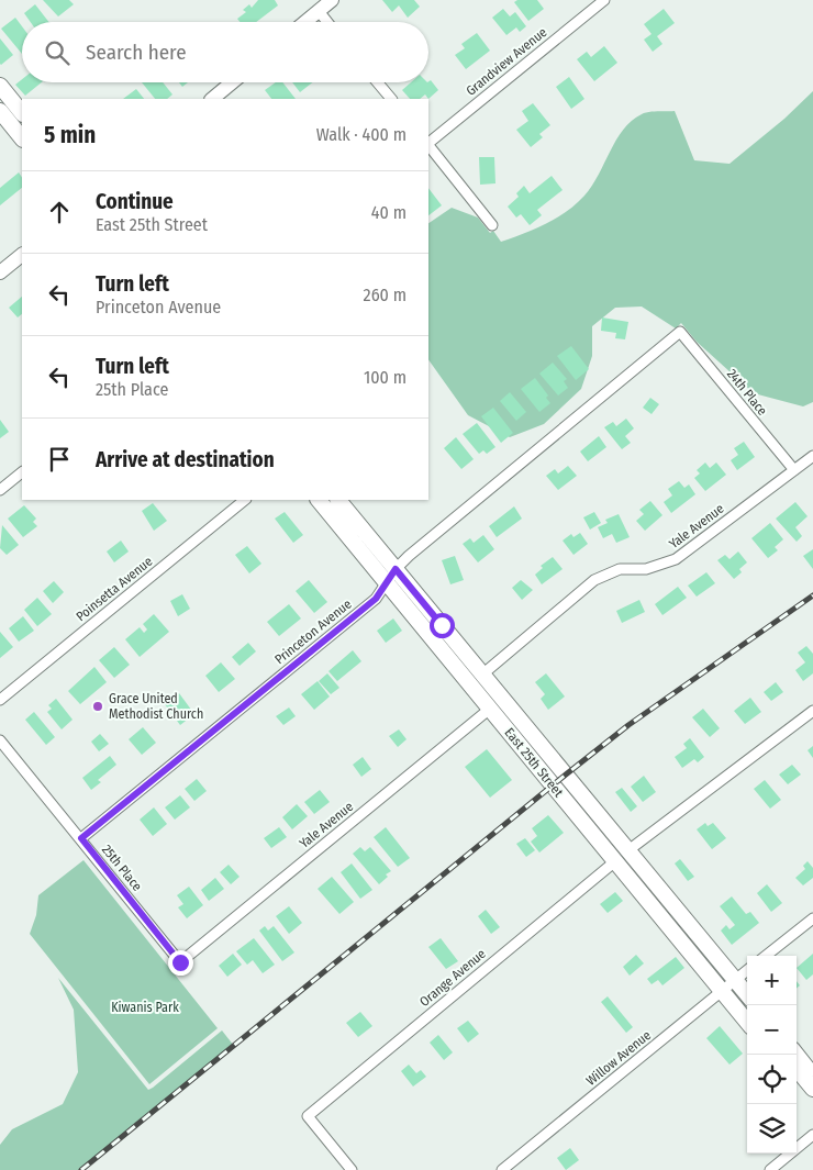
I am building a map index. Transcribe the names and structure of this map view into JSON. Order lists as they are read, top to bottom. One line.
{"streets":{"main road":["East 25th Street"],"street":["Grandview Avenue","24th Place","Yale Avenue","Poinsetta Avenue","Princeton Avenue","25th Place","Orange Avenue","Willow Avenue"]},"crossings":[["24th Place","Yale Avenue"],["24th Place","Princeton Avenue"],["Yale Avenue","East 25th Street"],["Yale Avenue","25th Place"],["Princeton Avenue","East 25th Street"],["Princeton Avenue","25th Place"],["East 25th Street","Orange Avenue"],["East 25th Street","Willow Avenue"]],"parks":["Kiwanis Park"],"places":["Grace United Methodist Church"],"page":{"search":"Search here","heading":["5 min","Walk · 400 m"],"list":[["Continue","East 25th Street","40 m"],["Turn left","Princeton Avenue","260 m"],["Turn left","25th Place","100 m"],"Arrive at destination"],"map_buttons":["+","−"]}}
